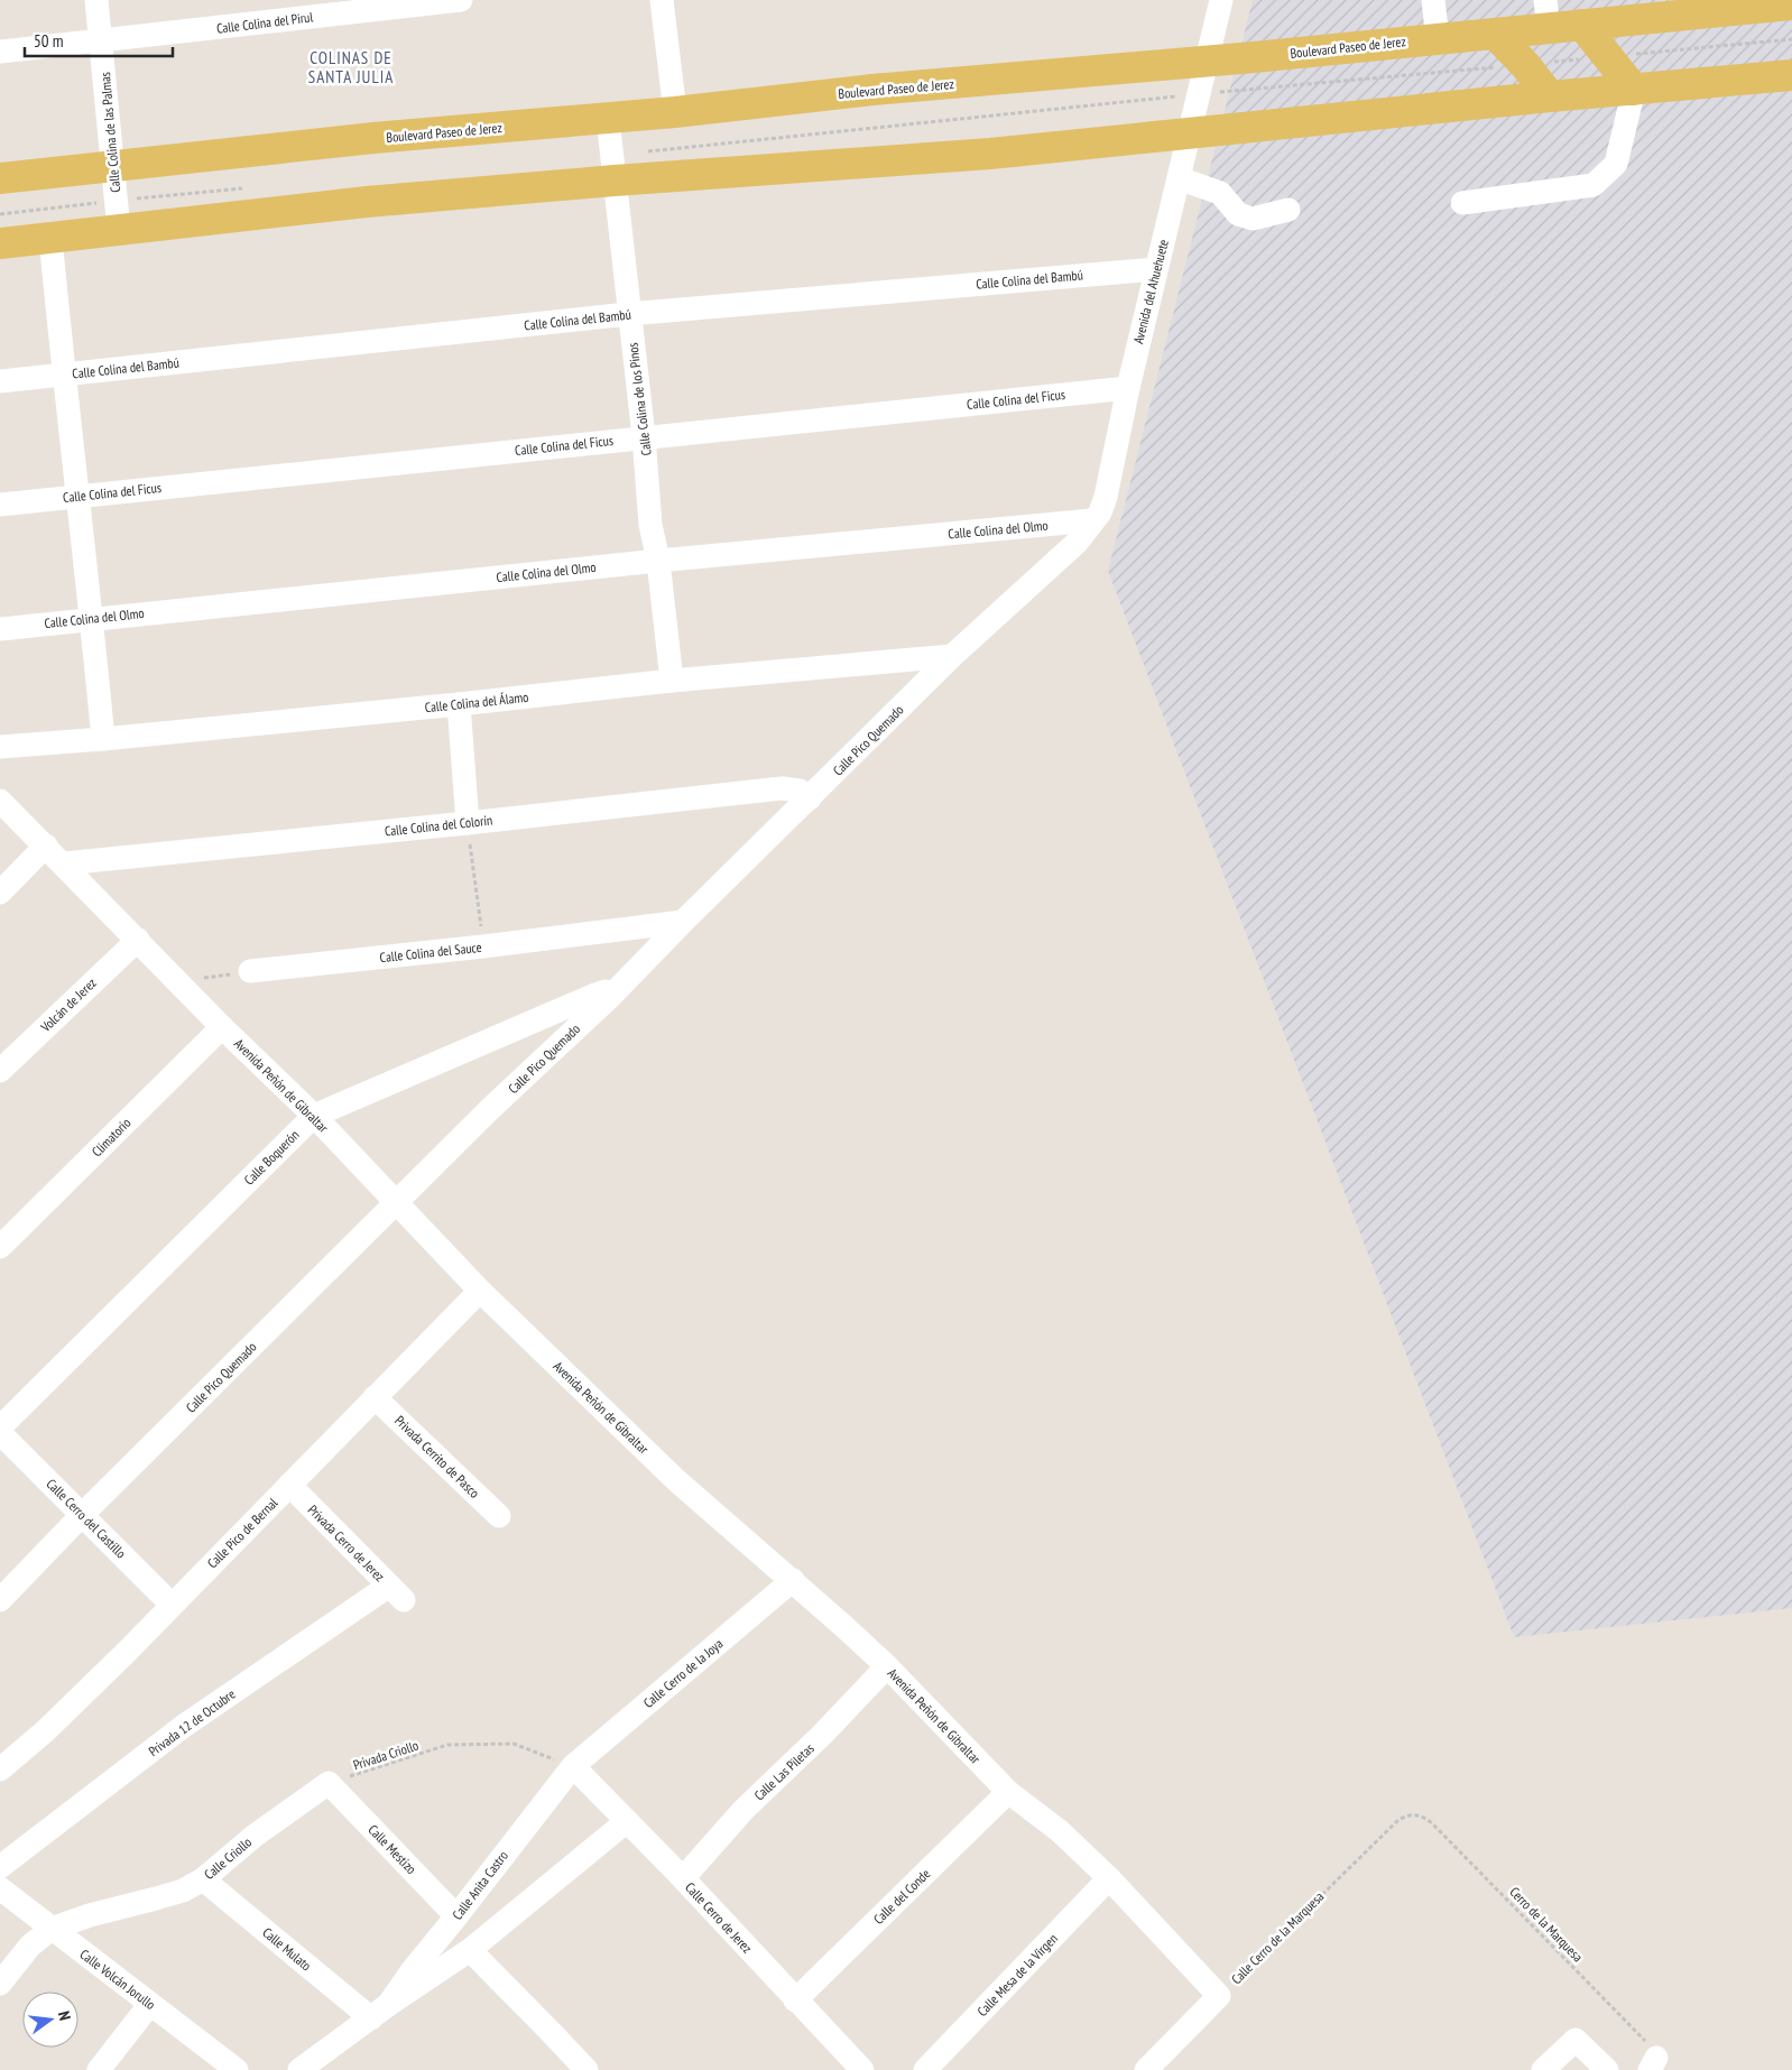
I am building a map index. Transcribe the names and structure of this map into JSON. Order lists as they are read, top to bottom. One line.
{"streets":{"main road":["Boulevard Paseo de Jerez"],"street":["Calle Colina del Pirul","Calle Colina de las Palmas","Calle Colina del Bambú","Avenida del Ahuehuete","Calle Colina de los Pinos","Calle Colina del Ficus","Calle Colina del Olmo","Calle Colina del Álamo","Calle Pico Quemado","Calle Colina del Colorín","Calle Colina del Sauce","Volcán de Jerez","Avenida Peñón de Gibraltar","Climatorio","Calle Boquerón","Privada Cerrito de Pasco","Calle Cerro del Castillo","Calle Pico de Bernal","Privada Cerro de Jerez","Calle Cerro de la Joya","Privada 12 de Octubre","Calle Las Piletas","Calle Mestizo","Calle Criollo","Calle Anita Castro","Calle del Conde","Calle Cerro de Jerez","Calle Cerro de la Marquesa","Calle Mulato","Calle Mesa de la Virgen","Calle Volcán Jorullo"],"path":["Privada Criollo","Cerro de la Marquesa"]},"crossings":[["Calle Colina del Pirul","Calle Colina de las Palmas"],["Boulevard Paseo de Jerez","Calle Colina de las Palmas"],["Boulevard Paseo de Jerez","Avenida del Ahuehuete"],["Boulevard Paseo de Jerez","Calle Colina de los Pinos"],["Calle Colina del Bambú","Avenida del Ahuehuete"],["Calle Colina del Bambú","Calle Colina de los Pinos"],["Avenida del Ahuehuete","Calle Colina del Ficus"],["Avenida del Ahuehuete","Calle Colina del Olmo"],["Avenida del Ahuehuete","Calle Pico Quemado"],["Calle Colina de los Pinos","Calle Colina del Ficus"],["Calle Colina de los Pinos","Calle Colina del Olmo"],["Calle Colina de los Pinos","Calle Colina del Álamo"],["Calle Colina del Olmo","Calle Pico Quemado"],["Calle Colina del Álamo","Calle Pico Quemado"],["Calle Pico Quemado","Calle Colina del Colorín"],["Calle Pico Quemado","Calle Colina del Sauce"],["Calle Pico Quemado","Avenida Peñón de Gibraltar"],["Calle Pico Quemado","Calle Boquerón"],["Calle Pico Quemado","Calle Cerro del Castillo"],["Calle Colina del Colorín","Avenida Peñón de Gibraltar"],["Volcán de Jerez","Avenida Peñón de Gibraltar"],["Avenida Peñón de Gibraltar","Climatorio"],["Avenida Peñón de Gibraltar","Calle Boquerón"],["Avenida Peñón de Gibraltar","Calle Pico de Bernal"],["Avenida Peñón de Gibraltar","Calle Cerro de la Joya"],["Avenida Peñón de Gibraltar","Calle Las Piletas"],["Avenida Peñón de Gibraltar","Calle del Conde"],["Avenida Peñón de Gibraltar","Calle Cerro de la Marquesa"],["Avenida Peñón de Gibraltar","Calle Mesa de la Virgen"],["Privada Cerrito de Pasco","Calle Pico de Bernal"],["Calle Cerro del Castillo","Calle Pico de Bernal"],["Calle Pico de Bernal","Privada Cerro de Jerez"],["Privada Cerro de Jerez","Privada 12 de Octubre"],["Calle Cerro de la Joya","Privada Criollo"],["Calle Cerro de la Joya","Calle Anita Castro"],["Calle Cerro de la Joya","Calle Cerro de Jerez"],["Privada Criollo","Calle Mestizo"],["Privada Criollo","Calle Criollo"],["Privada Criollo","Calle Anita Castro"],["Privada Criollo","Calle Cerro de Jerez"],["Calle Las Piletas","Calle Cerro de Jerez"],["Calle Mestizo","Calle Criollo"],["Calle Mestizo","Calle Anita Castro"],["Calle Criollo","Calle Mulato"],["Calle Criollo","Calle Volcán Jorullo"],["Calle Anita Castro","Calle Cerro de Jerez"],["Calle Anita Castro","Calle Mulato"],["Calle del Conde","Calle Cerro de Jerez"],["Cerro de la Marquesa","Calle Cerro de la Marquesa"]],"districts":["COLINAS DE SANTA JULIA"],"scale_bar":"50 m","north":"right"}
